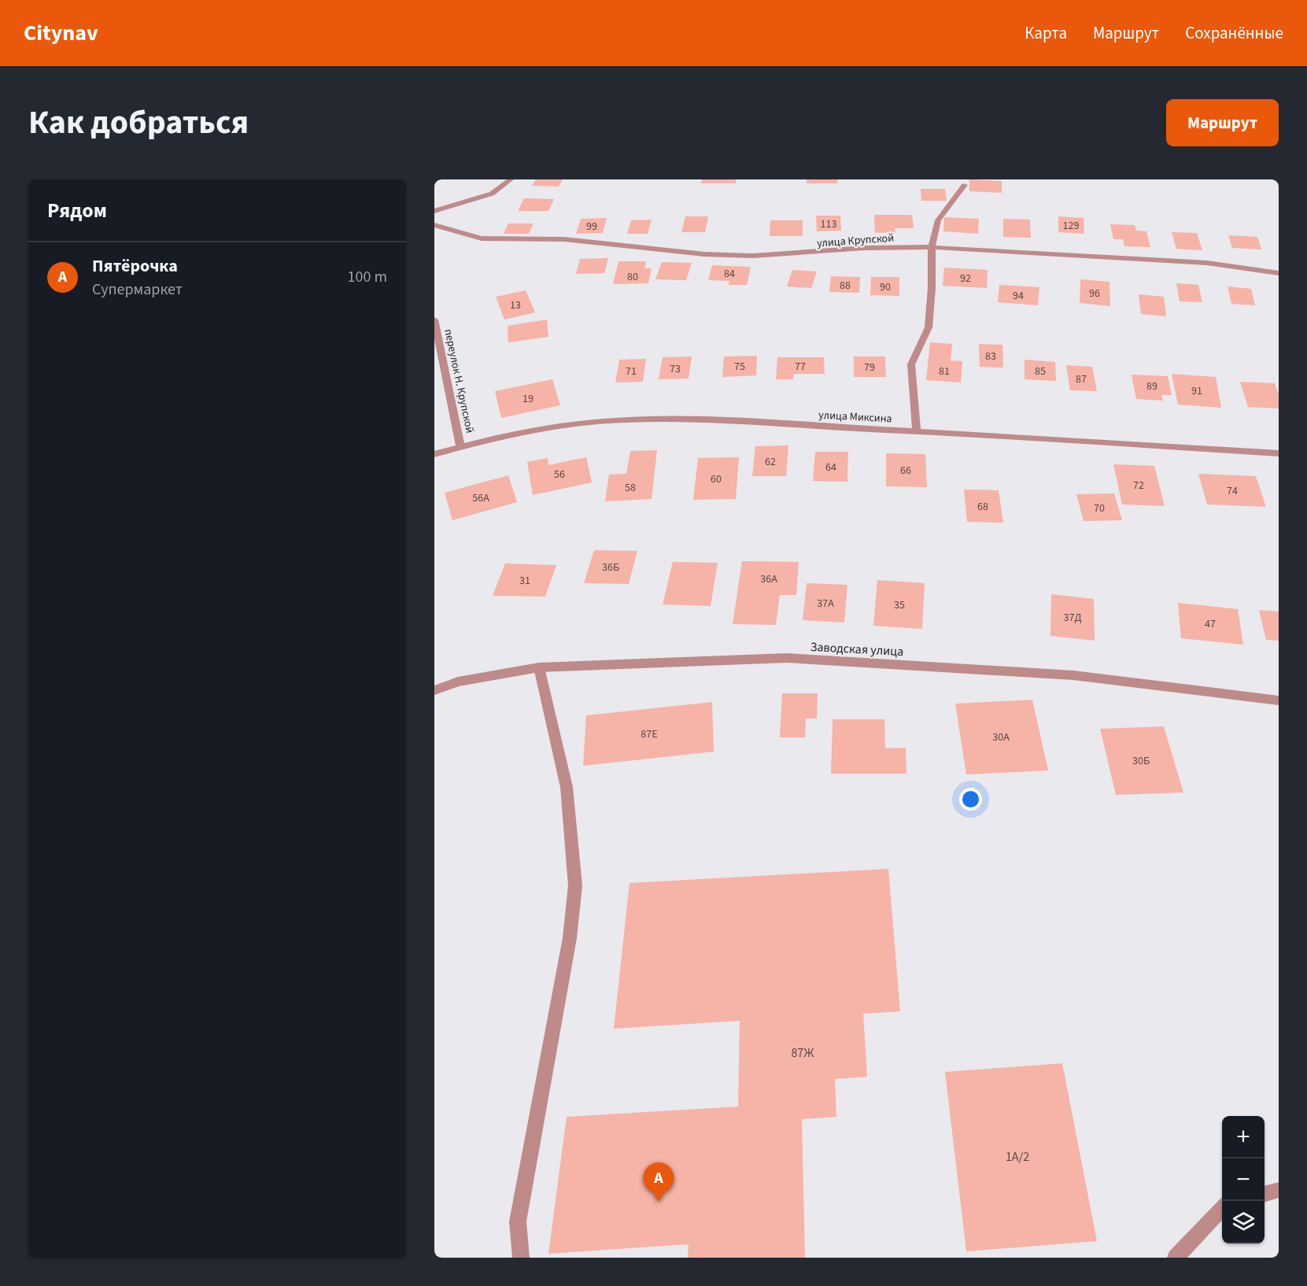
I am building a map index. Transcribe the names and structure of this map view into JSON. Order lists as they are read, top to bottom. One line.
{"streets":{"street":["улица Крупской","переулок Н. Крупской","улица Миксина","Заводская улица"]},"crossings":[["переулок Н. Крупской","улица Миксина"]],"house_numbers":["113","129","99","84","80","92","88","90","96","94","13","83","75","77","79","73","71","81","85","87","89","91","19","62","64","66","56","60","72","58","74","56А","68","70","36Б","36А","31","37А","35","37Д","47","87Е","30А","30Б","87Ж","1А/2"],"page":{"header":"Citynav","nav":["Карта","Маршрут","Сохранённые"],"title":"Как добраться","buttons":"Маршрут","heading":"Рядом","list":[{"mark":"A","name":"Пятёрочка","note":"Супермаркет","value":"100 m"}],"map_buttons":["+","−"],"pins":"A"}}
